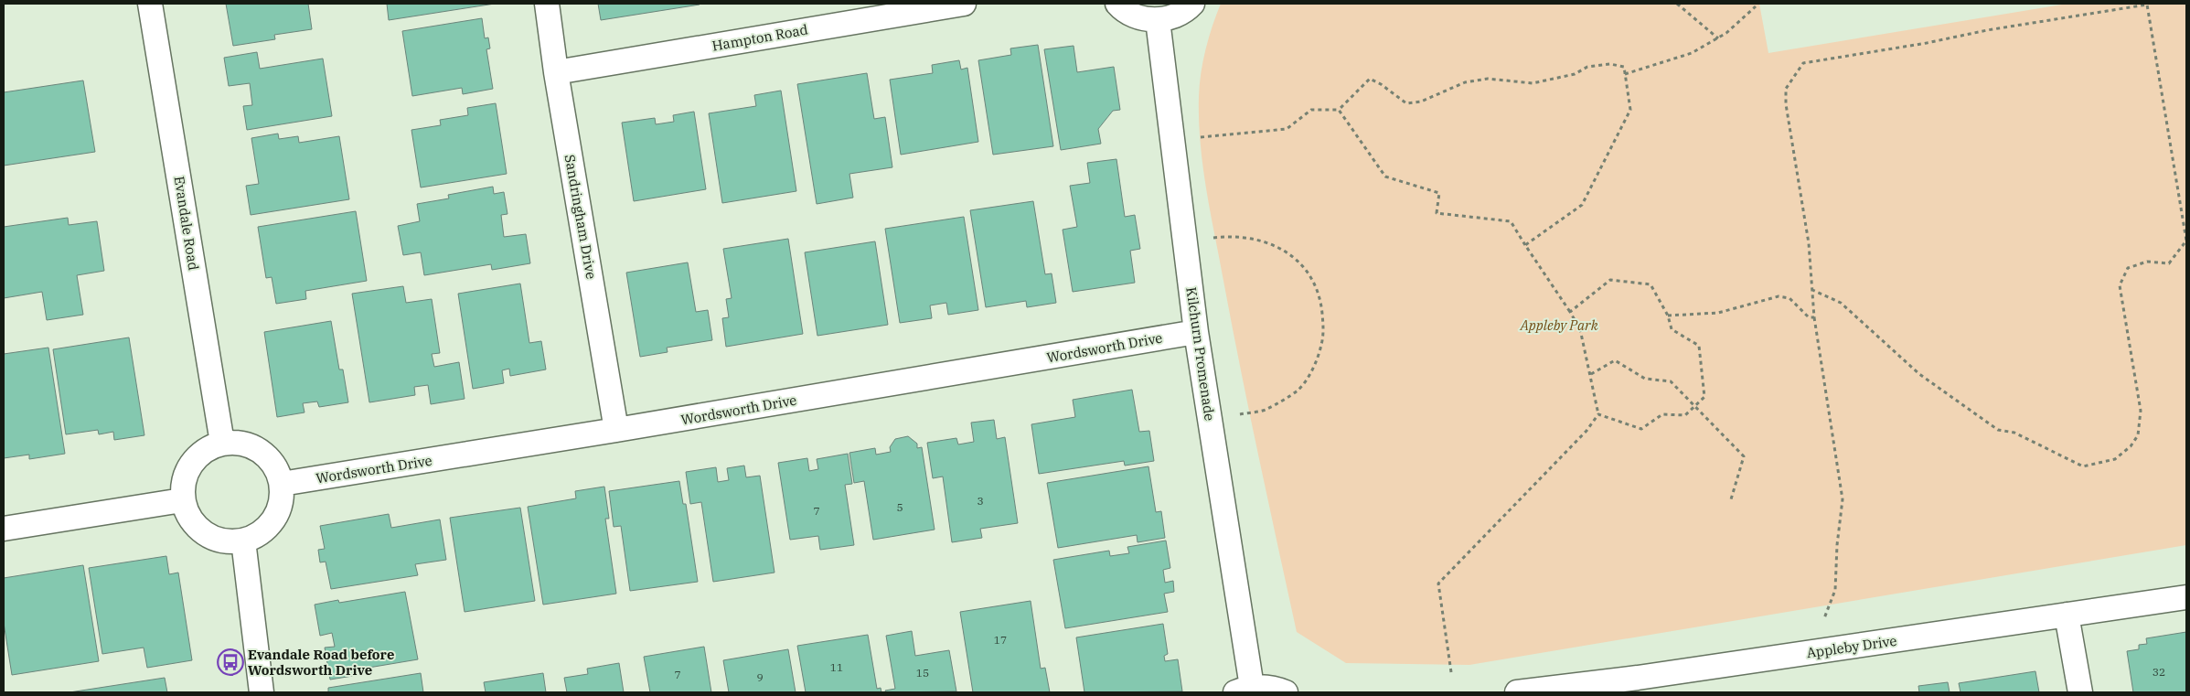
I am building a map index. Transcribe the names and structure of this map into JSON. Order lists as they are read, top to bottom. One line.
{"streets":{"street":["Hampton Road","Sandringham Drive","Evandale Road","Wordsworth Drive","Kilchurn Promenade","Appleby Drive"]},"crossings":[["Hampton Road","Sandringham Drive"],["Sandringham Drive","Wordsworth Drive"],["Evandale Road","Wordsworth Drive"],["Wordsworth Drive","Kilchurn Promenade"]],"parks":["Appleby Park"],"places":{"bus stop":["Evandale Road before Wordsworth Drive"]},"house_numbers":["3","5","7","17","11","32","15","7","9"]}
